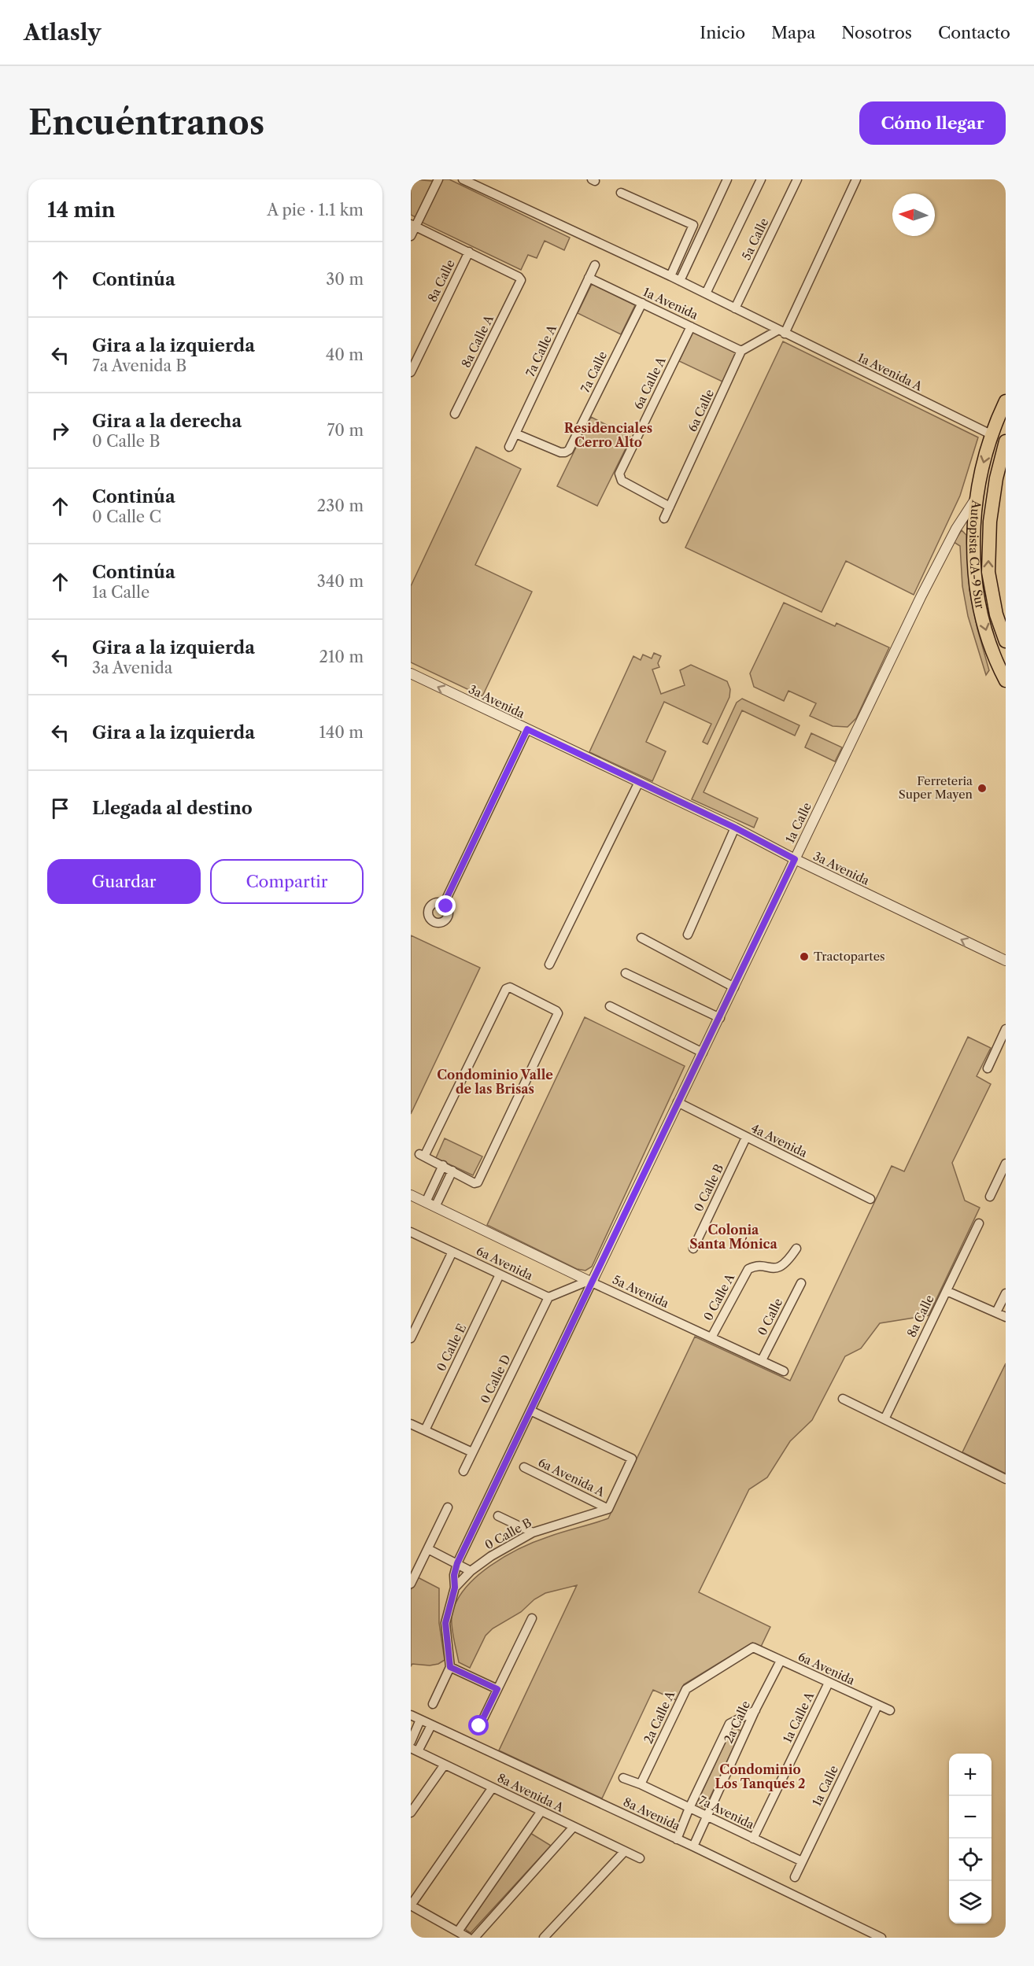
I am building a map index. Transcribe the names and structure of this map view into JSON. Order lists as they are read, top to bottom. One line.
{"streets":{"highway":["Autopista CA-9 Sur"],"street":["5a Calle","8a Calle","1a Avenida","8a Calle A","7a Calle A","7a Calle","1a Avenida A","6a Calle A","6a Calle","3a Avenida","1a Calle","4a Avenida","0 Calle B","6a Avenida","5a Avenida","0 Calle A","0 Calle","0 Calle E","0 Calle D","6a Avenida A","2a Calle A","1a Calle A","2a Calle","8a Avenida A","7a Avenida","8a Avenida"]},"crossings":[["5a Calle","1a Avenida A"],["8a Calle","8a Calle A"],["1a Avenida","7a Calle A"],["1a Avenida","7a Calle"],["1a Avenida","6a Calle A"],["1a Avenida","6a Calle"],["7a Calle A","7a Calle"],["1a Avenida A","Autopista CA-9 Sur"],["6a Calle A","6a Calle"],["Autopista CA-9 Sur","1a Calle"],["3a Avenida","1a Calle"],["1a Calle","4a Avenida"],["1a Calle","6a Avenida"],["1a Calle","5a Avenida"],["1a Calle","7a Avenida"],["4a Avenida","0 Calle B"],["0 Calle B","6a Avenida A"],["6a Avenida","0 Calle E"],["6a Avenida","0 Calle D"],["6a Avenida","2a Calle A"],["6a Avenida","1a Calle A"],["6a Avenida","2a Calle"],["5a Avenida","0 Calle A"],["5a Avenida","0 Calle"],["2a Calle A","7a Avenida"],["1a Calle A","7a Avenida"],["2a Calle","7a Avenida"],["2a Calle","8a Avenida"]],"one_way":["3a Avenida"],"districts":["Residenciales Cerro Alto","Condominio Valle de las Brisas","Colonia Santa Mónica","Condominio Los Tanques 2"],"places":["Ferreteria Super Mayen","Tractopartes"],"north":"left","page":{"header":"Atlasly","nav":["Inicio","Mapa","Nosotros","Contacto"],"buttons":["Cómo llegar",["Guardar","Compartir"]],"title":"Encuéntranos","heading":["14 min","A pie · 1.1 km"],"list":[["Continúa","30 m"],["Gira a la izquierda","7a Avenida B","40 m"],["Gira a la derecha","0 Calle B","70 m"],["Continúa","0 Calle C","230 m"],["Continúa","1a Calle","340 m"],["Gira a la izquierda","3a Avenida","210 m"],["Gira a la izquierda","140 m"],"Llegada al destino"],"map_buttons":["+","−"]}}
